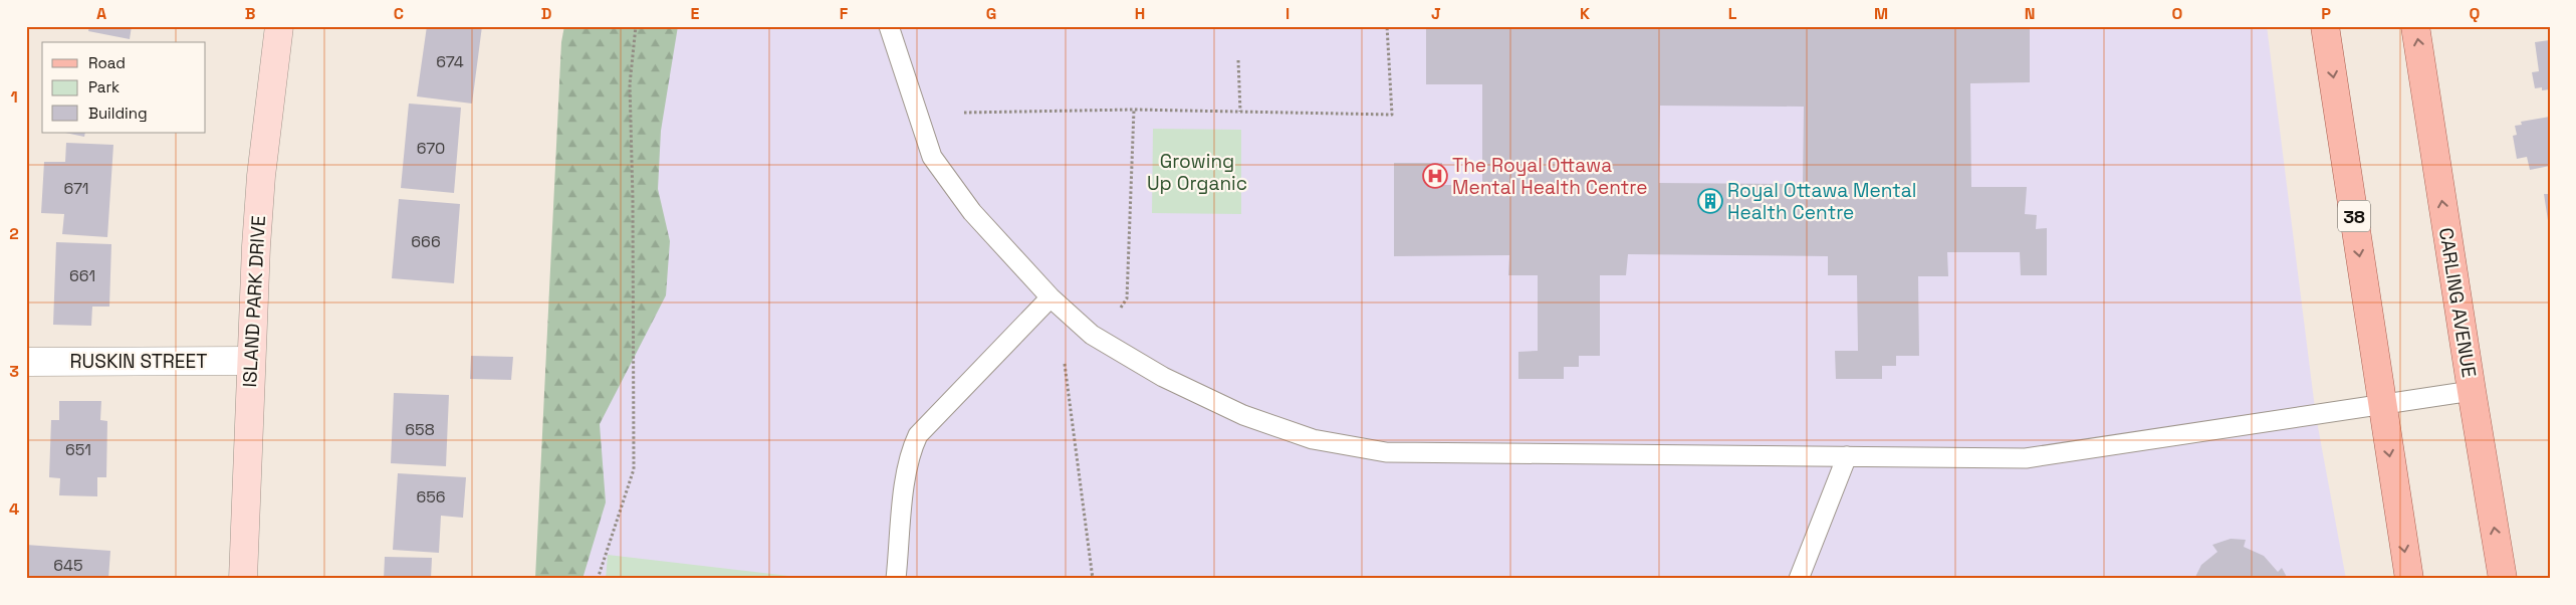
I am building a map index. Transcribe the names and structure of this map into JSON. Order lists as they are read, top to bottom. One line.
{"streets":{"main road":["38","ISLAND PARK DRIVE","CARLING AVENUE"],"street":["RUSKIN STREET"]},"crossings":[["ISLAND PARK DRIVE","RUSKIN STREET"]],"parks":["Growing Up Organic"],"places":{"hospital":["The Royal Ottawa Mental Health Centre"],"building":["Royal Ottawa Mental Health Centre"]},"house_numbers":["674","670","671","666","661","658","651","656","645"],"legend":["Road","Park","Building"],"grid":{"columns":["A","B","C","D","E","F","G","H","I","J","K","L","M","N","O","P","Q"],"rows":["1","2","3","4"]}}
